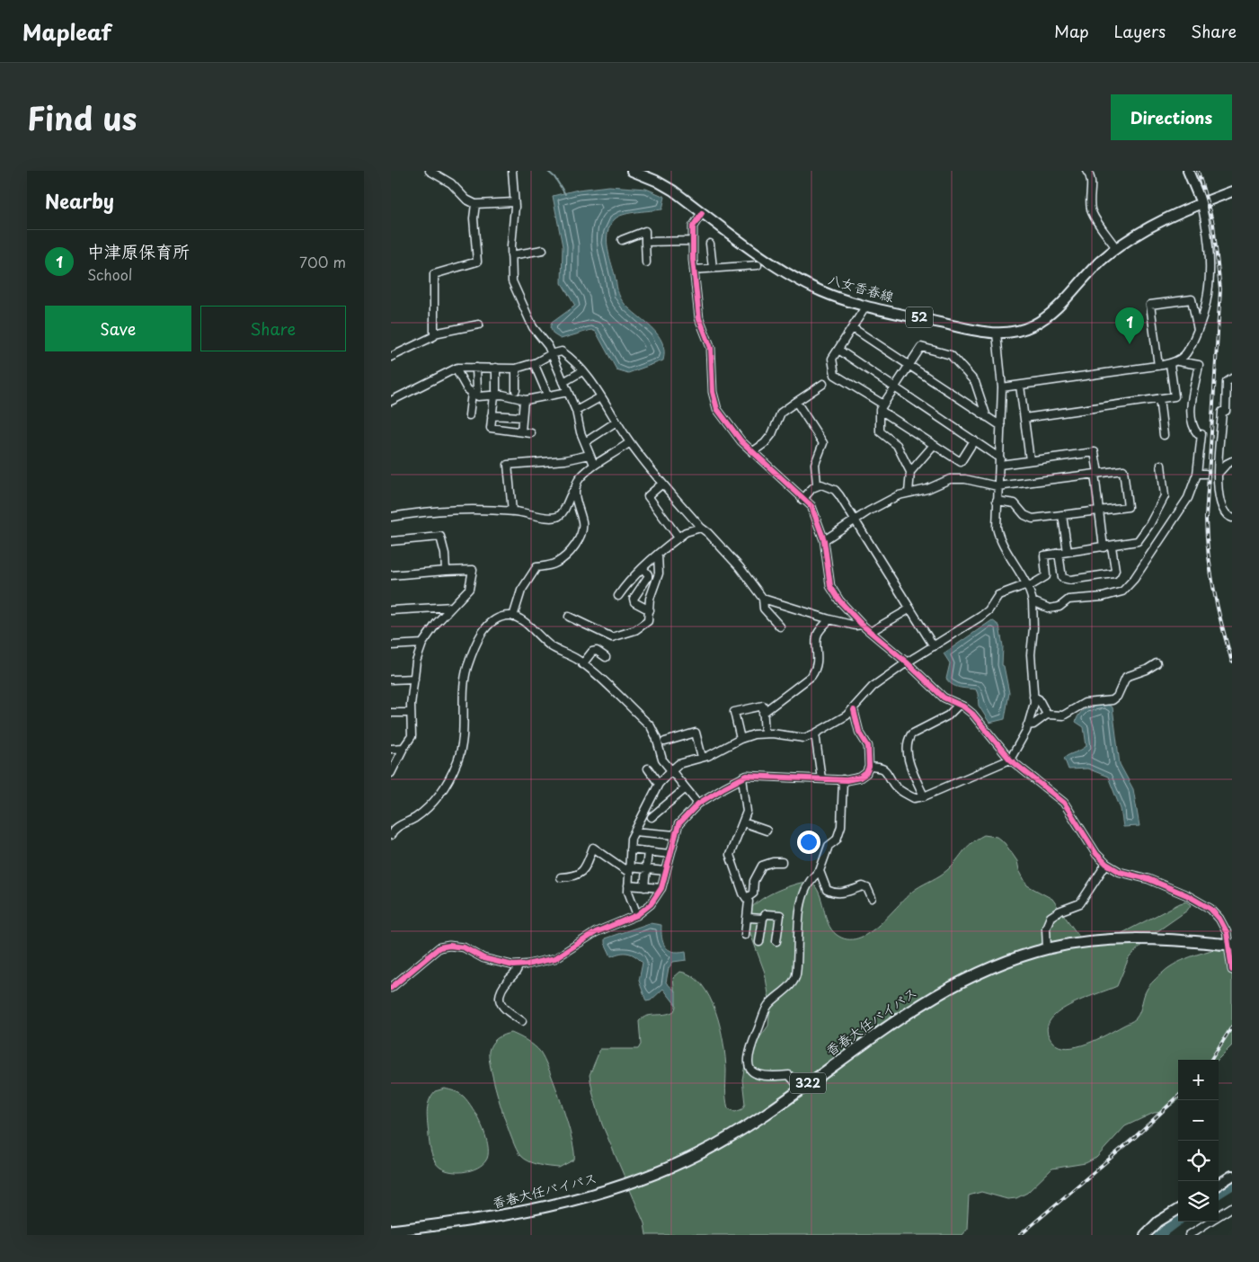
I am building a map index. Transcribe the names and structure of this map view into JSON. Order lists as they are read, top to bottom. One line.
{"streets":{"highway":["香春大任バイパス","322"],"main road":["八女香春線","52"]},"page":{"header":"Mapleaf","nav":["Map","Layers","Share"],"title":"Find us","buttons":["Directions",["Save","Share"]],"heading":"Nearby","list":[{"mark":"1","name":"中津原保育所","note":"School","value":"700 m"}],"pins":"1","map_buttons":["+","−"]}}
